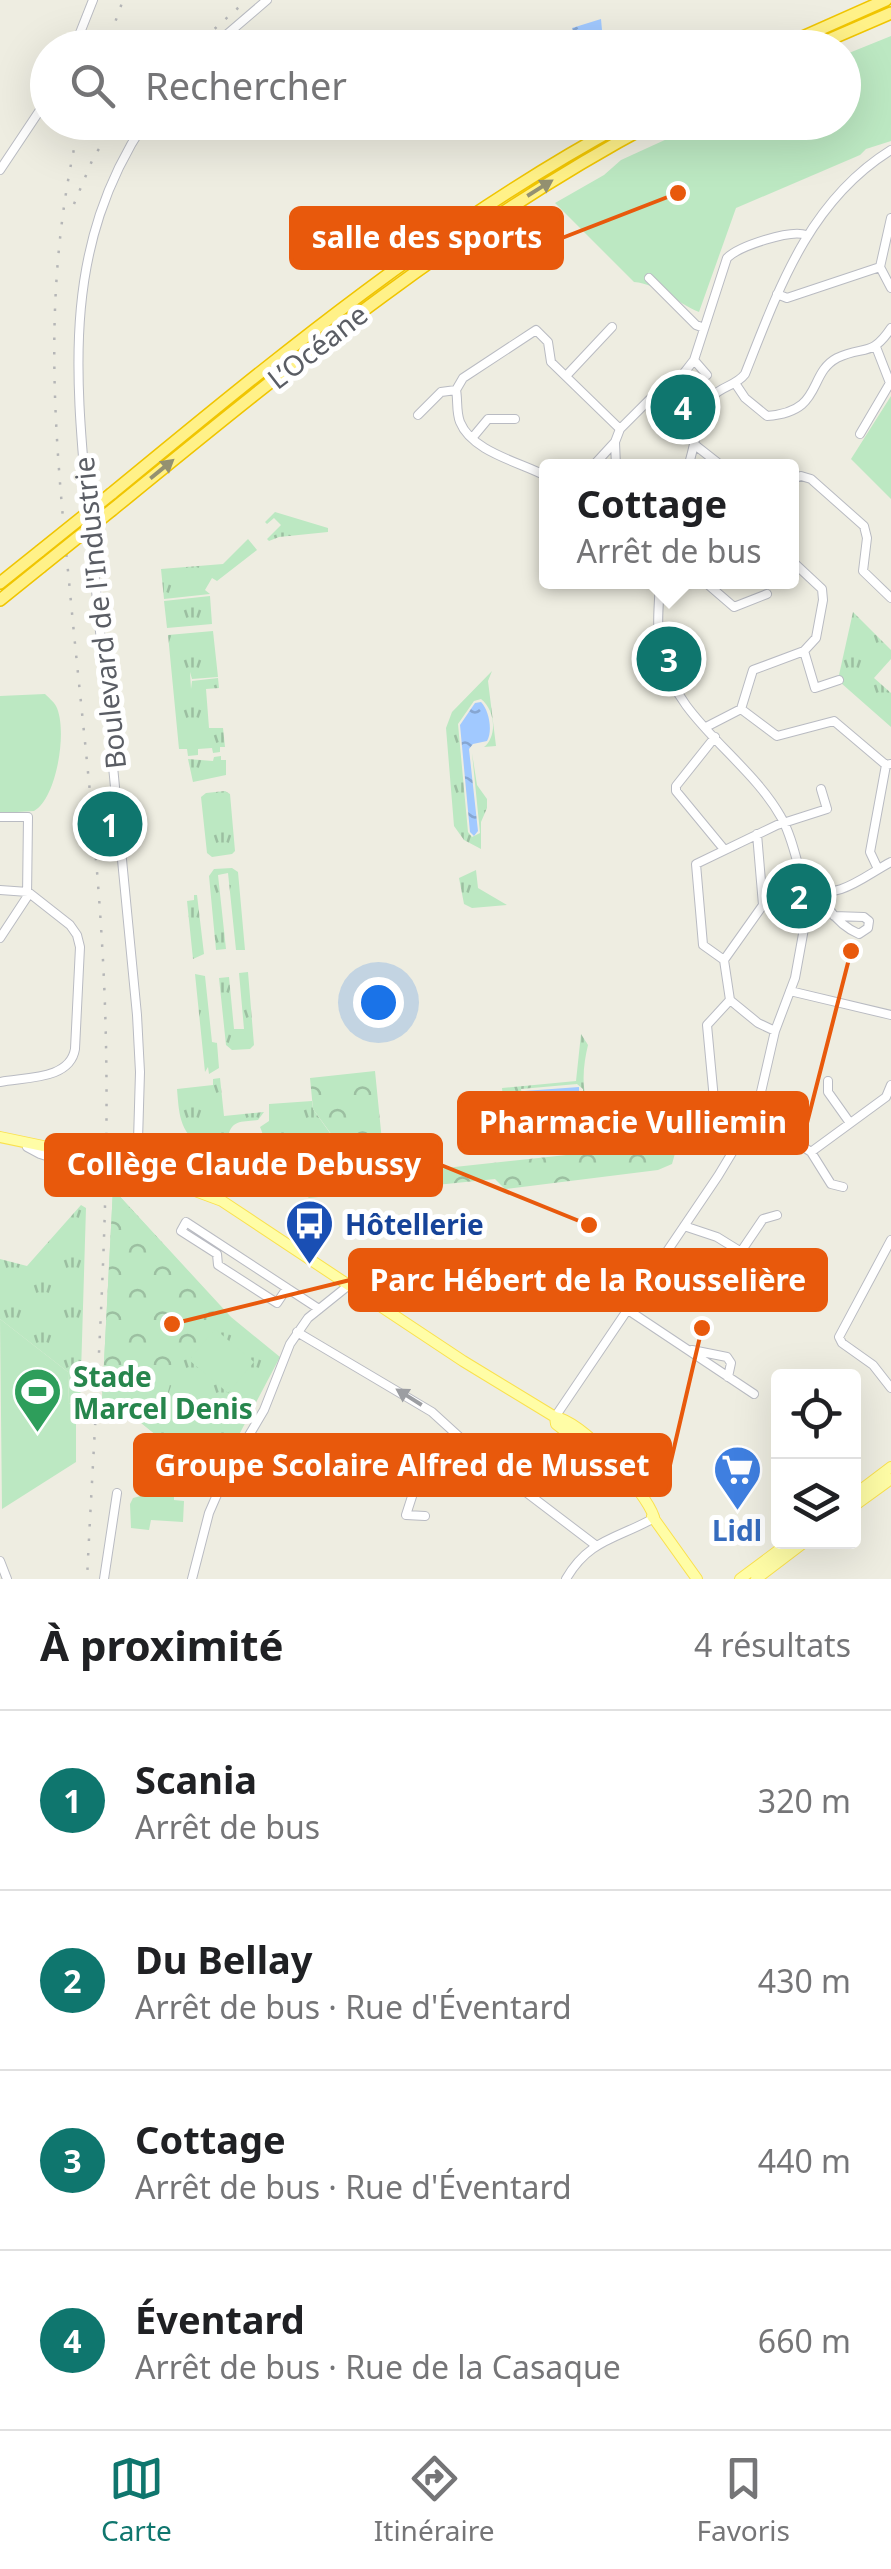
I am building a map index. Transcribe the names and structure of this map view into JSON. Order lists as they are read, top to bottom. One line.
{"streets":{"highway":["L’Océane"],"street":["Boulevard de l'Industrie"]},"places":{"other":["salle des sports","Pharmacie Vulliemin","Collège Claude Debussy","Parc Hébert de la Rousselière","Groupe Scolaire Alfred de Musset"],"bus stop":["Hôtellerie"],"sports":["Stade Marcel Denis"],"supermarket":["Lidl"]},"page":{"search":"Rechercher","pins":["4","3","1","2"],"popup":["Cottage","Arrêt de bus"],"heading":["À proximité","4 résultats"],"list":[{"mark":"1","name":"Scania","note":"Arrêt de bus","value":"320 m"},{"mark":"2","name":"Du Bellay","note":"Arrêt de bus · Rue d'Éventard","value":"430 m"},{"mark":"3","name":"Cottage","note":"Arrêt de bus · Rue d'Éventard","value":"440 m"},{"mark":"4","name":"Éventard","note":"Arrêt de bus · Rue de la Casaque","value":"660 m"}],"nav":["Carte","Itinéraire","Favoris"]}}
